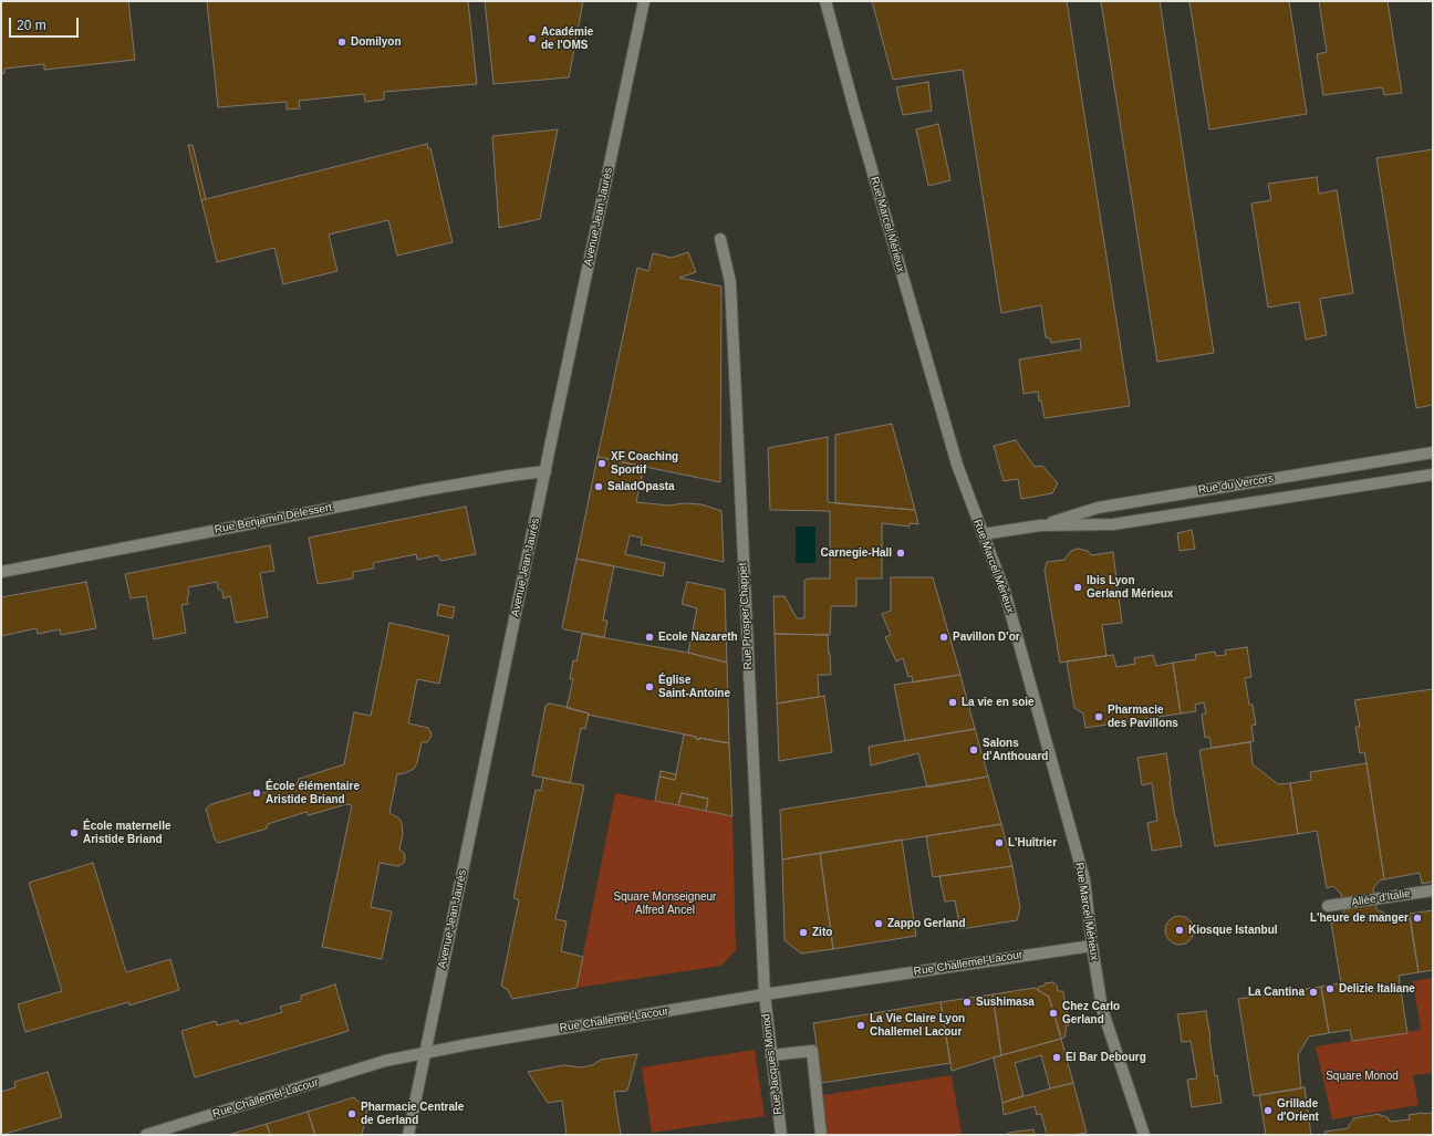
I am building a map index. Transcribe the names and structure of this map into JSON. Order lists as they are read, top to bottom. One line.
{"streets":{"street":["Avenue Jean Jaurès","Rue Marcel Mérieux","Rue du Vercors","Rue Benjamin Delessert","Rue Prosper Chappet","Allée d'Italie","Rue Challemel-Lacour","Rue Jacques Monod"]},"crossings":[["Avenue Jean Jaurès","Rue Benjamin Delessert"],["Avenue Jean Jaurès","Rue Challemel-Lacour"],["Rue Marcel Mérieux","Rue du Vercors"],["Rue Marcel Mérieux","Rue Challemel-Lacour"],["Rue Prosper Chappet","Rue Challemel-Lacour"],["Rue Prosper Chappet","Rue Jacques Monod"],["Rue Challemel-Lacour","Rue Jacques Monod"]],"parks":["Square Monseigneur Alfred Ancel","Square Monod"],"places":["Académie de l'OMS","Domilyon","XF Coaching Sportif","SaladOpasta","Carnegie-Hall","Ibis Lyon Gerland Mérieux","Ecole Nazareth","Pavillon D'or","Église Saint-Antoine","La vie en soie","Pharmacie des Pavillons","Salons d’Anthouard","École élémentaire Aristide Briand","École maternelle Aristide Briand","L'Huîtrier","L'heure de manger","Zappo Gerland","Kiosque Istanbul","Zito","Delizie Italiane","La Cantina","Sushimasa","Chez Carlo Gerland","La Vie Claire Lyon Challemel Lacour","El Bar Debourg","Grillade d'Orient","Pharmacie Centrale de Gerland"],"scale_bar":"20 m"}
